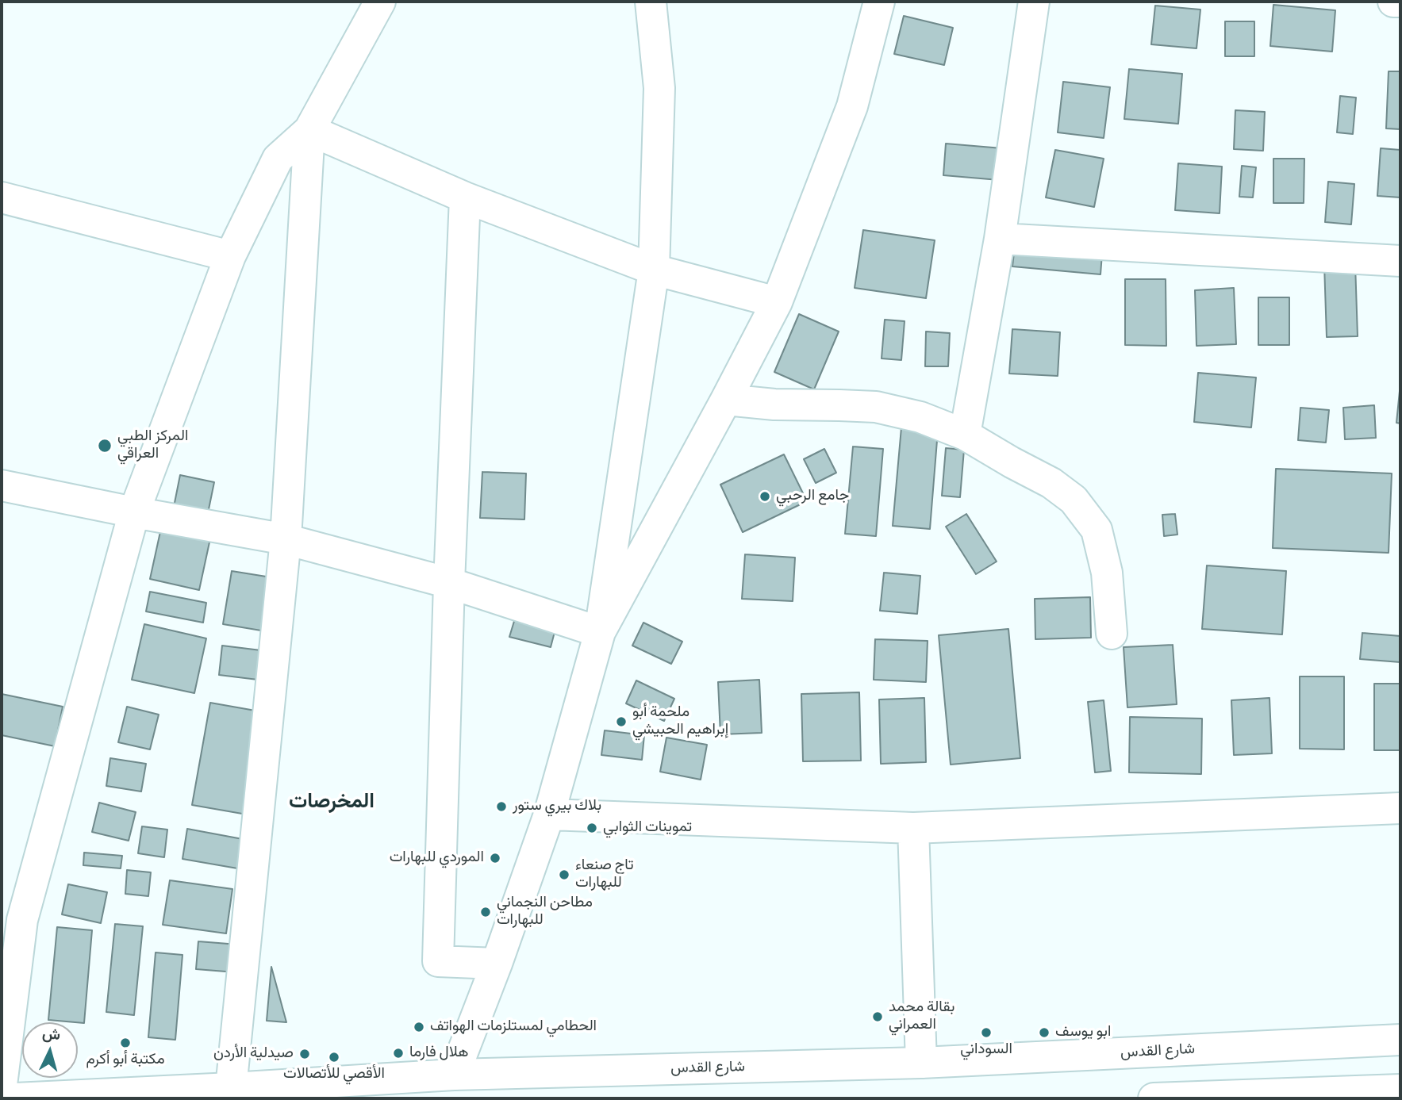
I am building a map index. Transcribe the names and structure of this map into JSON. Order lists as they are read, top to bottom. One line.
{"streets":{"street":["شارع القدس"]},"districts":["المخرصات"],"places":["المركز الطبي العراقي","جامع الرحبي","ملحمة أبو إبراهيم الحبيشي","بلاك بيري ستور","تموينات الثوابي","الموردي للبهارات","تاج صنعاء للبهارات","مطاحن النجماني للبهارات","بقالة محمد العمراني","الحطامي لمستلزمات الهواتف","السوداني","ابو يوسف","مكتبة أبو أكرم","هلال فارما","صيدلية الأردن","الأقصي للأتصالات"],"north":"top"}
